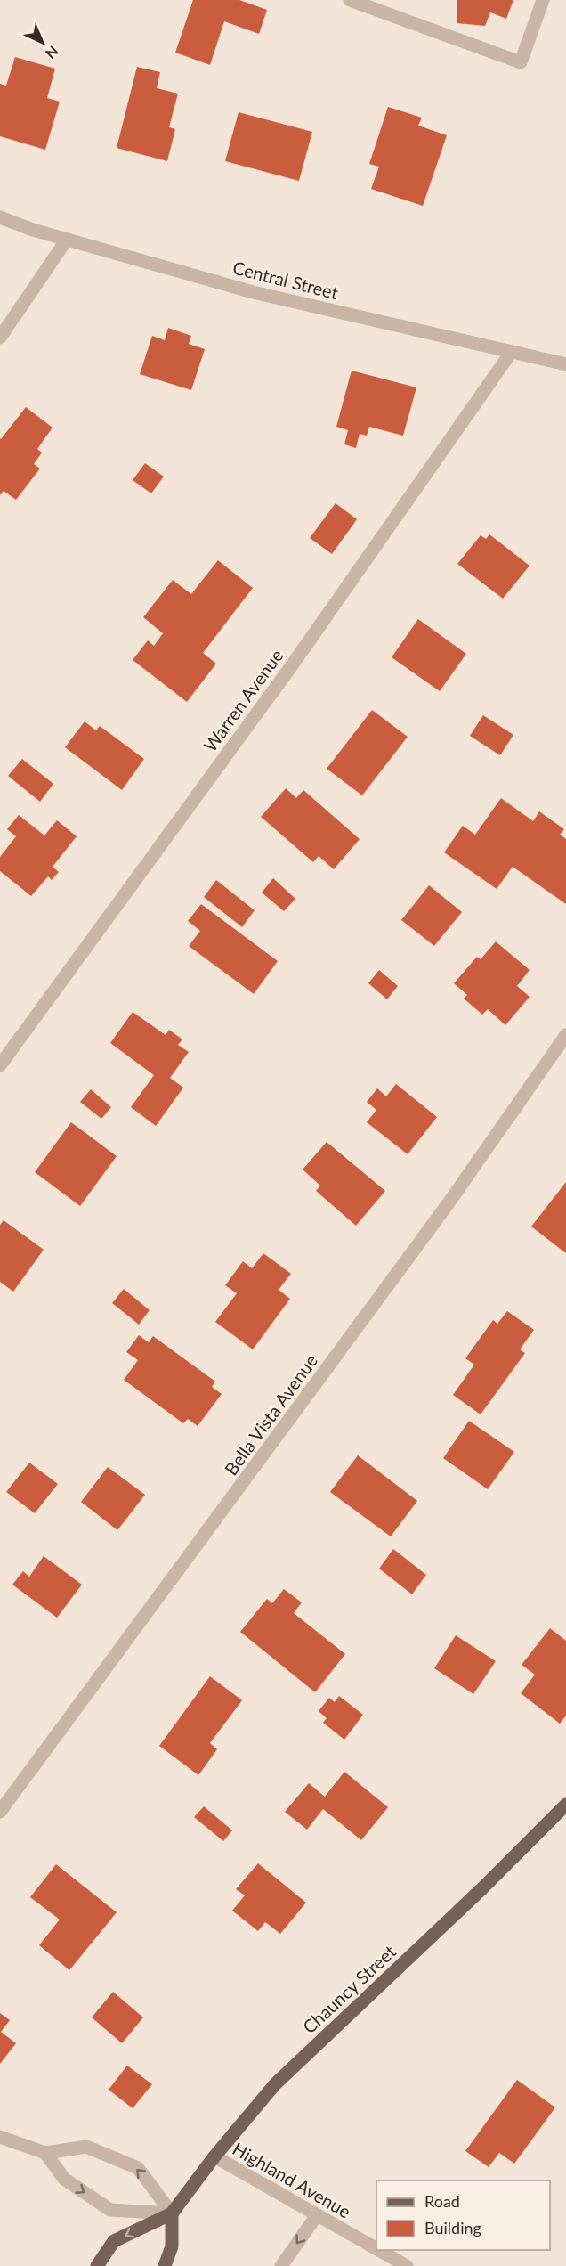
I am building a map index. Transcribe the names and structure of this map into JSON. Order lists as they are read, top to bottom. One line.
{"streets":{"main road":["Chauncy Street"],"street":["Central Street","Warren Avenue","Bella Vista Avenue","Highland Avenue"]},"crossings":[["Central Street","Warren Avenue"],["Chauncy Street","Highland Avenue"]],"legend":["Road","Building"],"north":"bottom right"}
